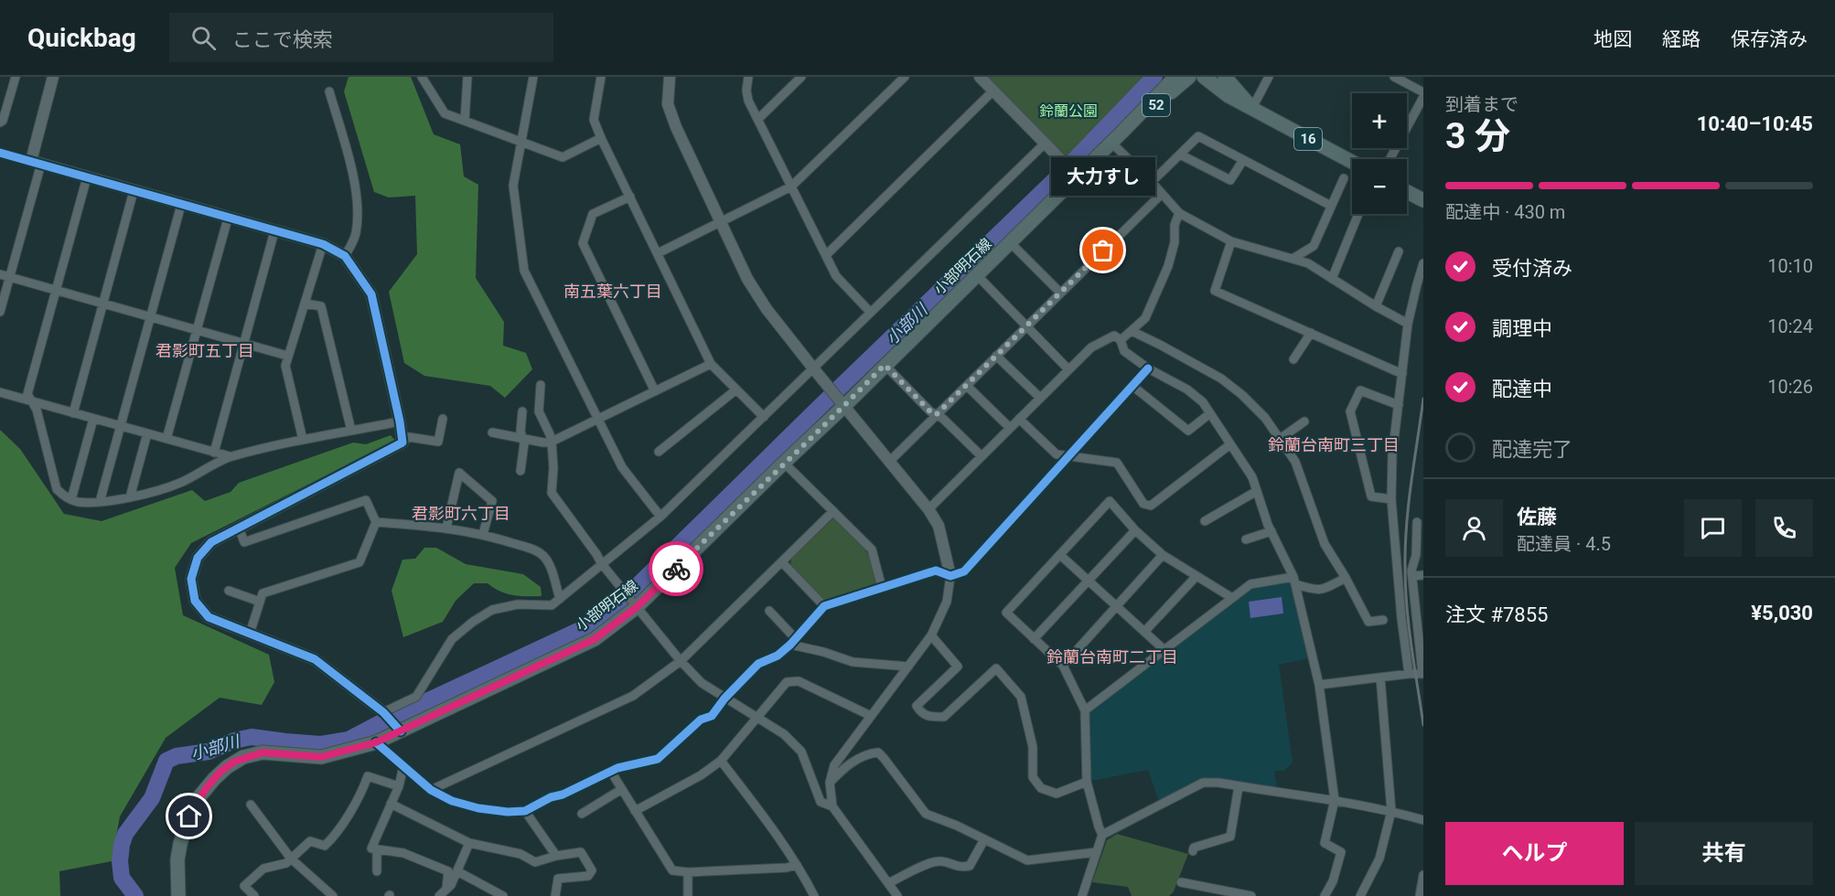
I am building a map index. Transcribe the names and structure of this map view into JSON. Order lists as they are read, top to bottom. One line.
{"streets":{"main road":["52","16","小部明石線"]},"districts":["南五葉六丁目","君影町五丁目","鈴蘭台南町三丁目","君影町六丁目","鈴蘭台南町二丁目"],"water":["小部川"],"parks":["鈴蘭公園"],"places":["大力すし"],"page":{"header":"Quickbag","search":"ここで検索","nav":["地図","経路","保存済み"],"heading":["3 分","到着まで","10:40–10:45"],"panel":["佐藤","配達員 · 4.5","注文 #7855","¥5,030"],"map_buttons":["+","−"],"bubble":"大力すし","bar":"配達中 · 430 m","list":[["受付済み","10:10"],["調理中","10:24"],["配達中","10:26"],"配達完了"],"buttons":["ヘルプ","共有"]}}
